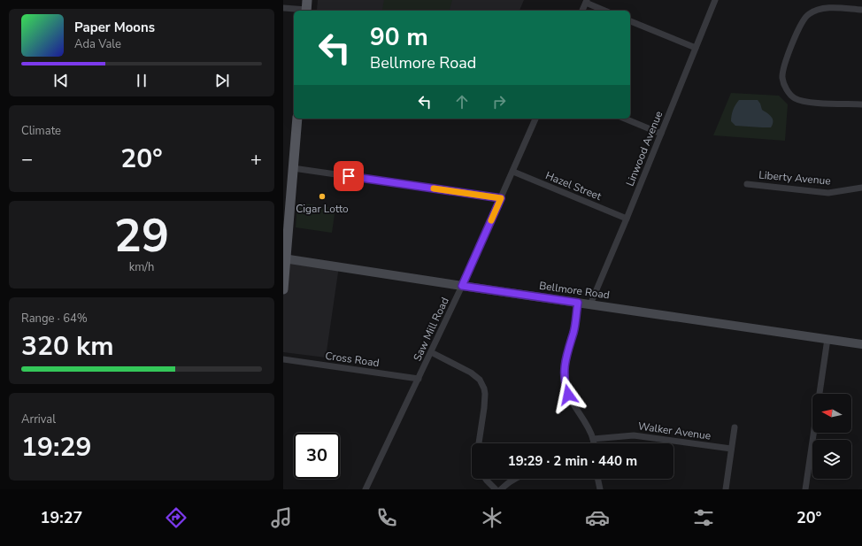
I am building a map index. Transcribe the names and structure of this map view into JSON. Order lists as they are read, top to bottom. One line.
{"streets":{"main road":["Bellmore Road"],"street":["Linwood Avenue","Liberty Avenue","Hazel Street","Saw Mill Road","Cross Road","Walker Avenue"]},"crossings":[["Linwood Avenue","Hazel Street"],["Linwood Avenue","Bellmore Road"],["Hazel Street","Saw Mill Road"],["Bellmore Road","Saw Mill Road"],["Saw Mill Road","Cross Road"]],"places":["Cigar Lotto"],"north":"left","page":{"turn":["90 m","Bellmore Road"],"song":["Paper Moons","Ada Vale"],"tile":["Climate",["29","km/h"],["Range · 64%","320 km"],["Arrival","19:29"]],"heat":["−","20°","+"],"limit":"30","trip":"19:29 · 2 min · 440 m","tabs":["19:27","20°"]}}
